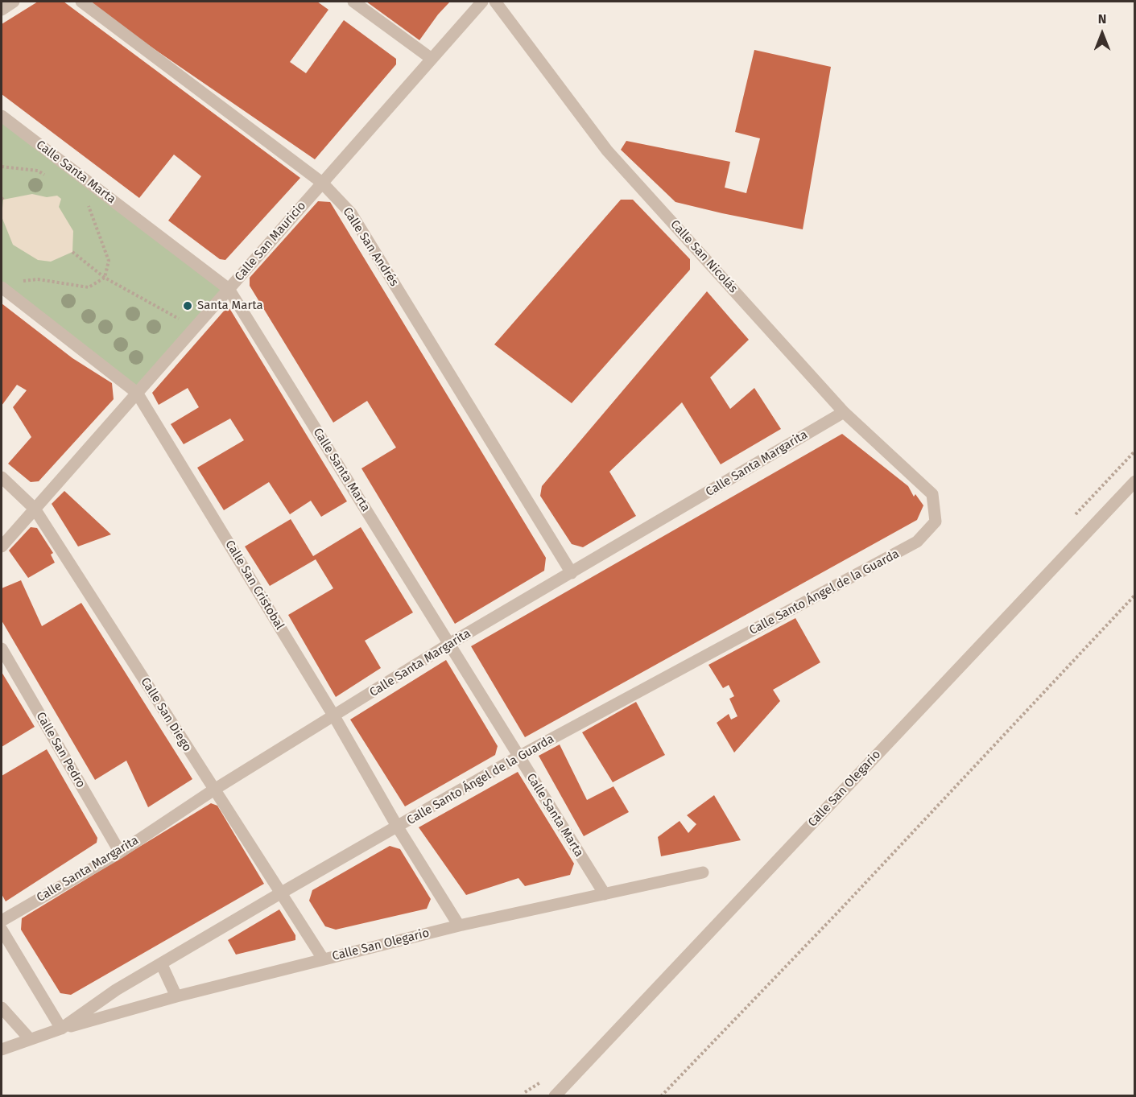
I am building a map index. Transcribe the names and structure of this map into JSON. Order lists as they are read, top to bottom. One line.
{"streets":{"street":["Calle Santa Marta","Calle San Mauricio","Calle San Andrés","Calle San Nicolás","Calle Santa Margarita","Calle San Cristobal","Calle Santo Ángel de la Guarda","Calle San Diego","Calle San Pedro","Calle San Olegario"]},"crossings":[["Calle Santa Marta","Calle San Mauricio"],["Calle Santa Marta","Calle Santa Margarita"],["Calle Santa Marta","Calle Santo Ángel de la Guarda"],["Calle Santa Marta","Calle San Olegario"],["Calle San Mauricio","Calle San Andrés"],["Calle San Mauricio","Calle San Cristobal"],["Calle San Mauricio","Calle San Diego"],["Calle San Andrés","Calle Santa Margarita"],["Calle San Nicolás","Calle Santa Margarita"],["Calle San Nicolás","Calle Santo Ángel de la Guarda"],["Calle Santa Margarita","Calle San Cristobal"],["Calle Santa Margarita","Calle San Diego"],["Calle Santa Margarita","Calle San Pedro"],["Calle San Cristobal","Calle Santo Ángel de la Guarda"],["Calle San Cristobal","Calle San Olegario"],["Calle Santo Ángel de la Guarda","Calle San Diego"],["Calle Santo Ángel de la Guarda","Calle San Olegario"],["Calle San Diego","Calle San Olegario"]],"places":["Santa Marta"],"north":"top"}
